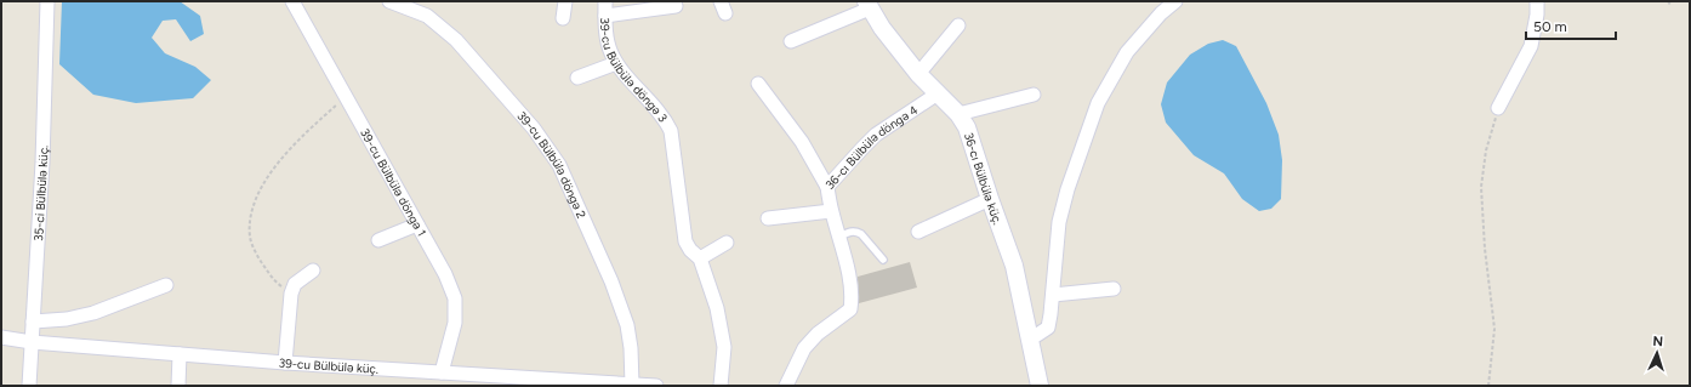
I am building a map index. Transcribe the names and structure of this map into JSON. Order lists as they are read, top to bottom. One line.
{"streets":{"street":["39-cu Bülbülə döngə 3","36-cı Bülbülə döngə 4","39-cu Bülbülə döngə 2","36-cı Bülbülə küç.","39-cu Bülbülə döngə 1","35-ci Bülbülə küç.","39-cu Bülbülə küç."]},"crossings":[["36-cı Bülbülə döngə 4","36-cı Bülbülə küç."],["39-cu Bülbülə döngə 2","39-cu Bülbülə küç."],["39-cu Bülbülə döngə 1","39-cu Bülbülə küç."],["35-ci Bülbülə küç.","39-cu Bülbülə küç."]],"scale_bar":"50 m","north":"top"}
